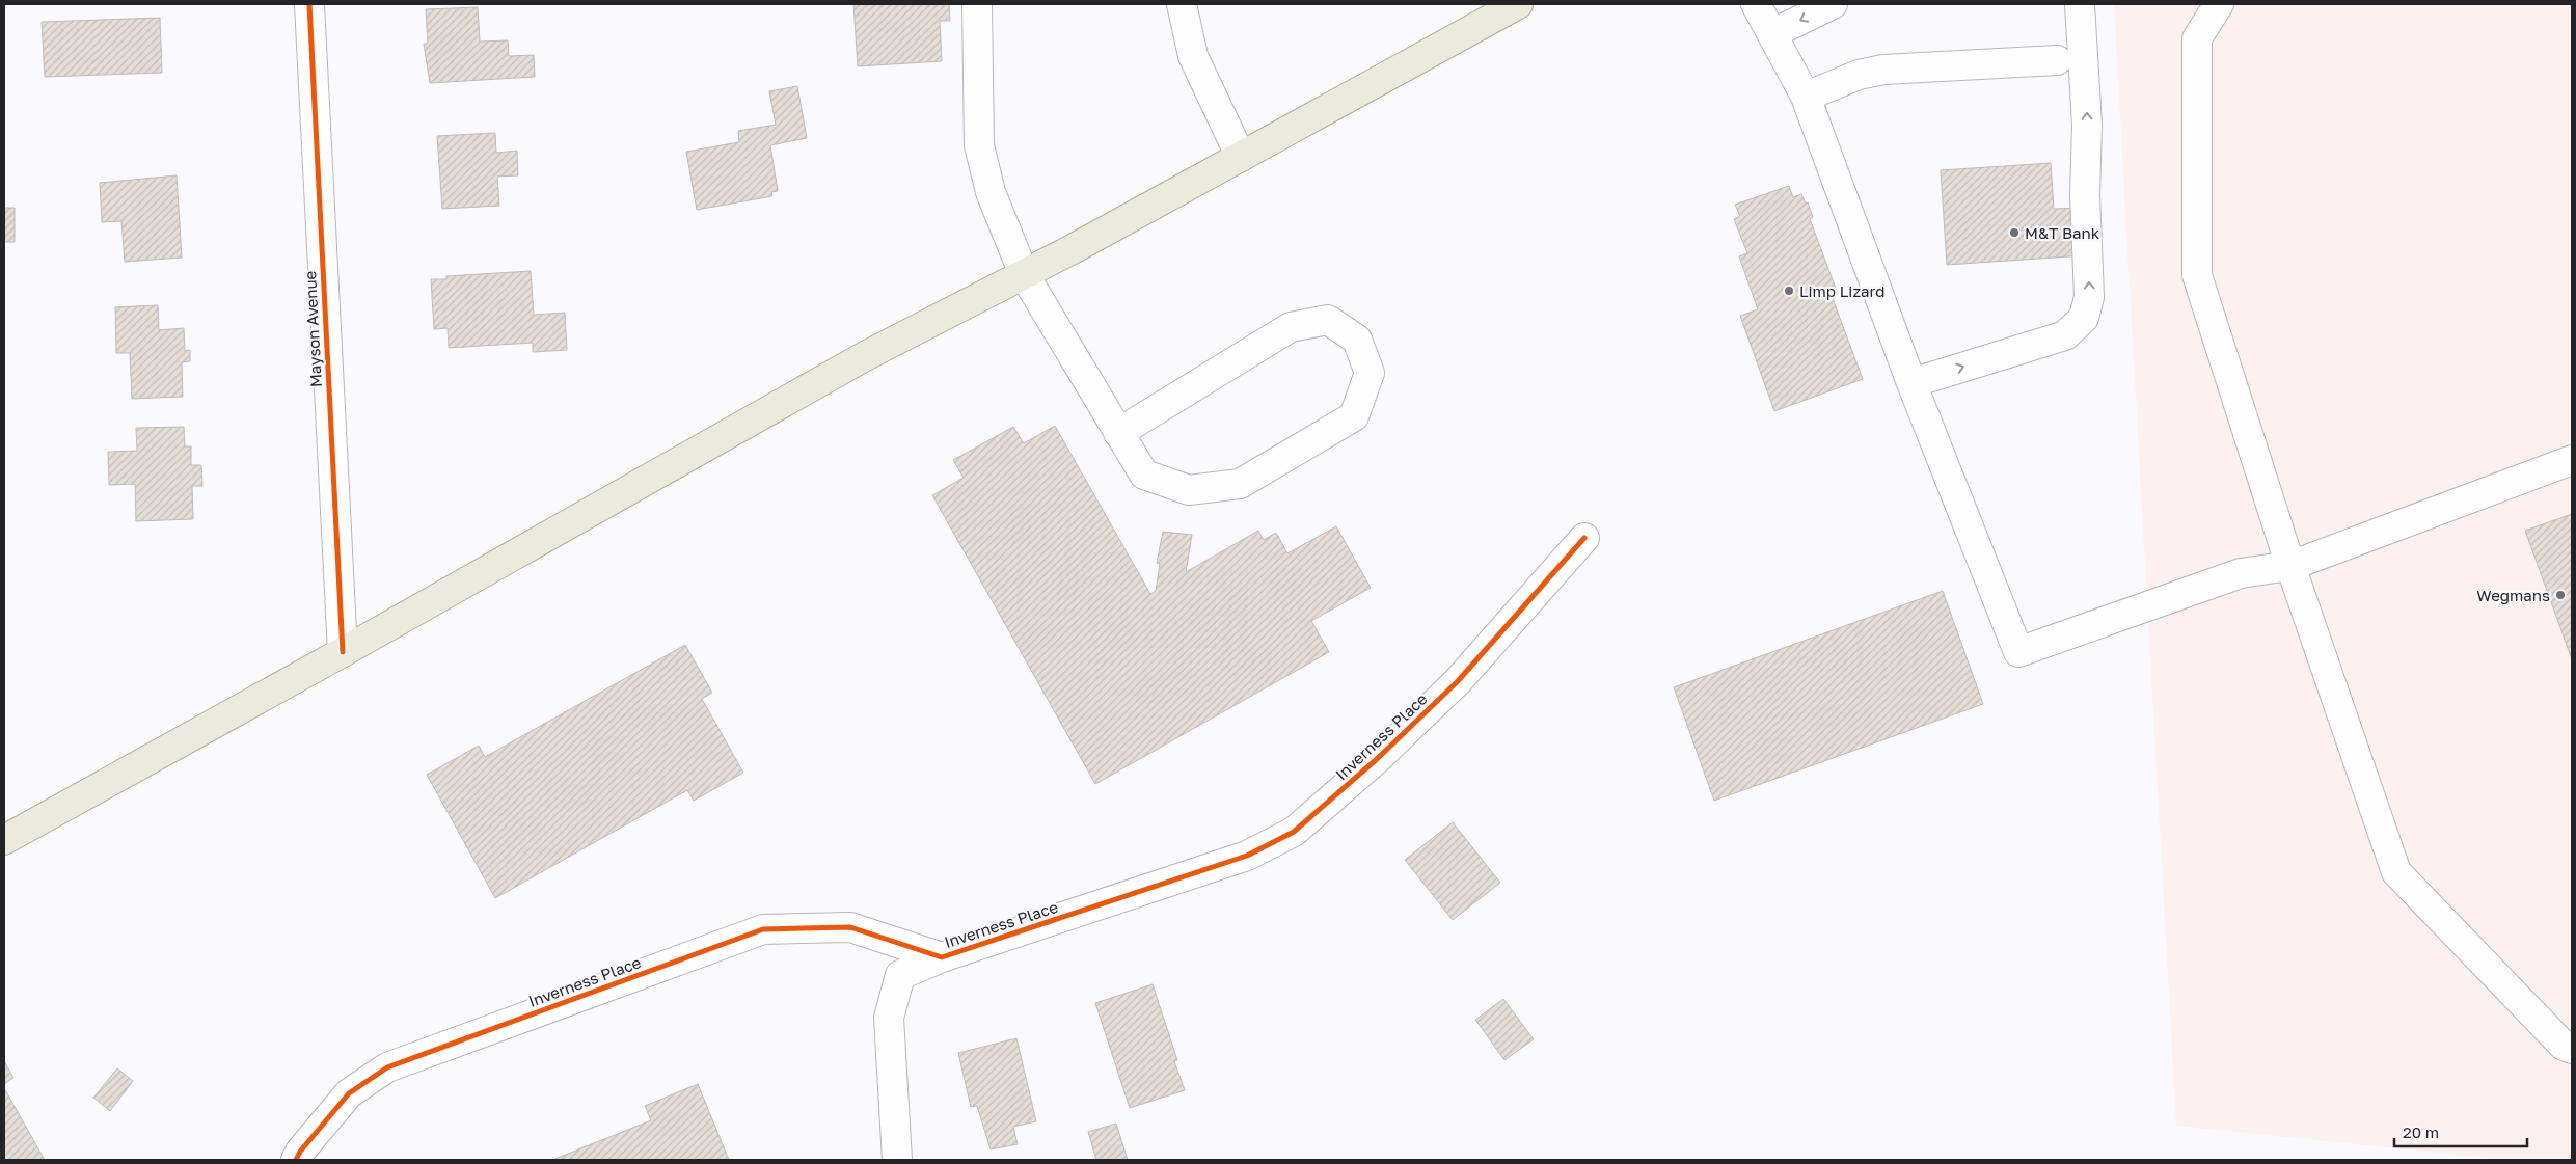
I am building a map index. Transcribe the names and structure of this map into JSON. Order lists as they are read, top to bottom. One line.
{"streets":{"street":["Mayson Avenue","Inverness Place"]},"places":["M&T Bank","Limp Lizard","Wegmans"],"scale_bar":"20 m"}
